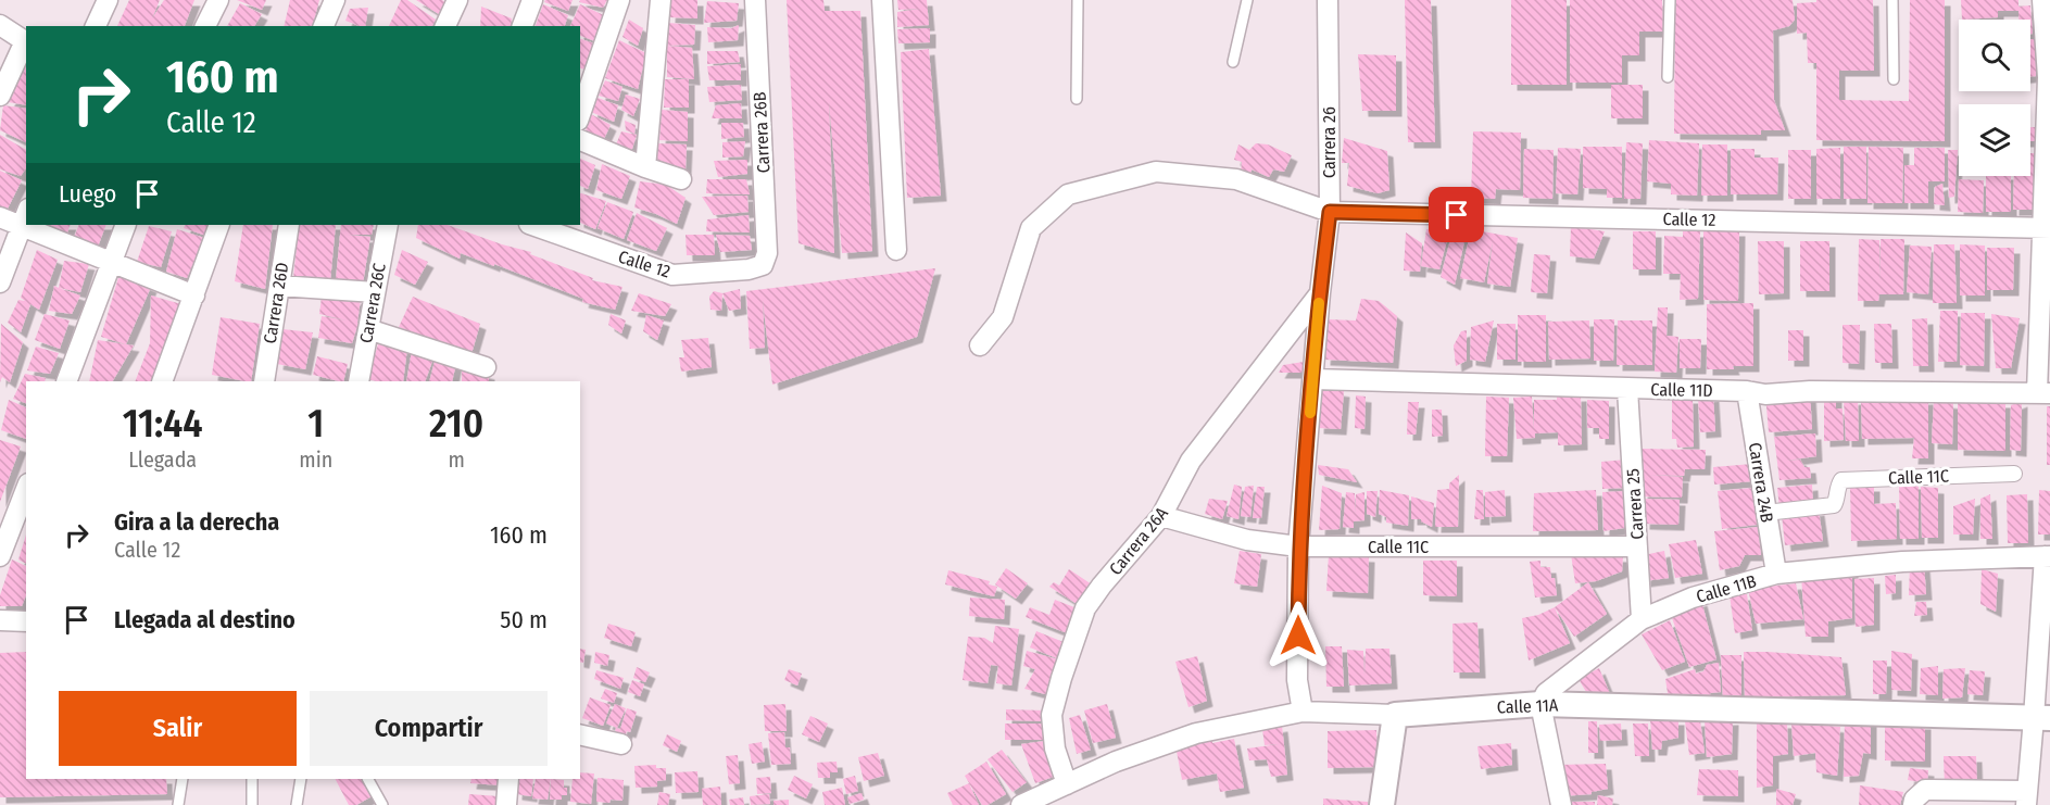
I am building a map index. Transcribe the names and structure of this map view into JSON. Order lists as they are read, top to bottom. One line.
{"streets":{"street":["Carrera 26B","Carrera 26","Calle 12","Carrera 26D","Carrera 26C","Calle 11D","Calle 11C","Carrera 24B","Carrera 25","Carrera 26A","Calle 11B","Calle 11A"]},"crossings":[["Carrera 26B","Calle 12"],["Carrera 26","Calle 12"],["Carrera 26","Calle 11D"],["Carrera 26","Calle 11C"],["Carrera 26","Carrera 26A"],["Carrera 26","Calle 11A"],["Calle 11D","Carrera 24B"],["Calle 11D","Carrera 25"],["Calle 11C","Carrera 24B"],["Calle 11C","Carrera 25"],["Calle 11C","Carrera 26A"],["Carrera 24B","Calle 11B"],["Carrera 25","Calle 11B"],["Carrera 26A","Calle 11A"],["Calle 11B","Calle 11A"]],"page":{"turn":["160 m","Calle 12"],"then":"Luego","eta":["11:44","Llegada","1","min","210","m"],"list":[{"name":"Gira a la derecha","note":"Calle 12","value":"160 m"},{"name":"Llegada al destino","value":"50 m"}],"buttons":["Salir","Compartir"]}}
